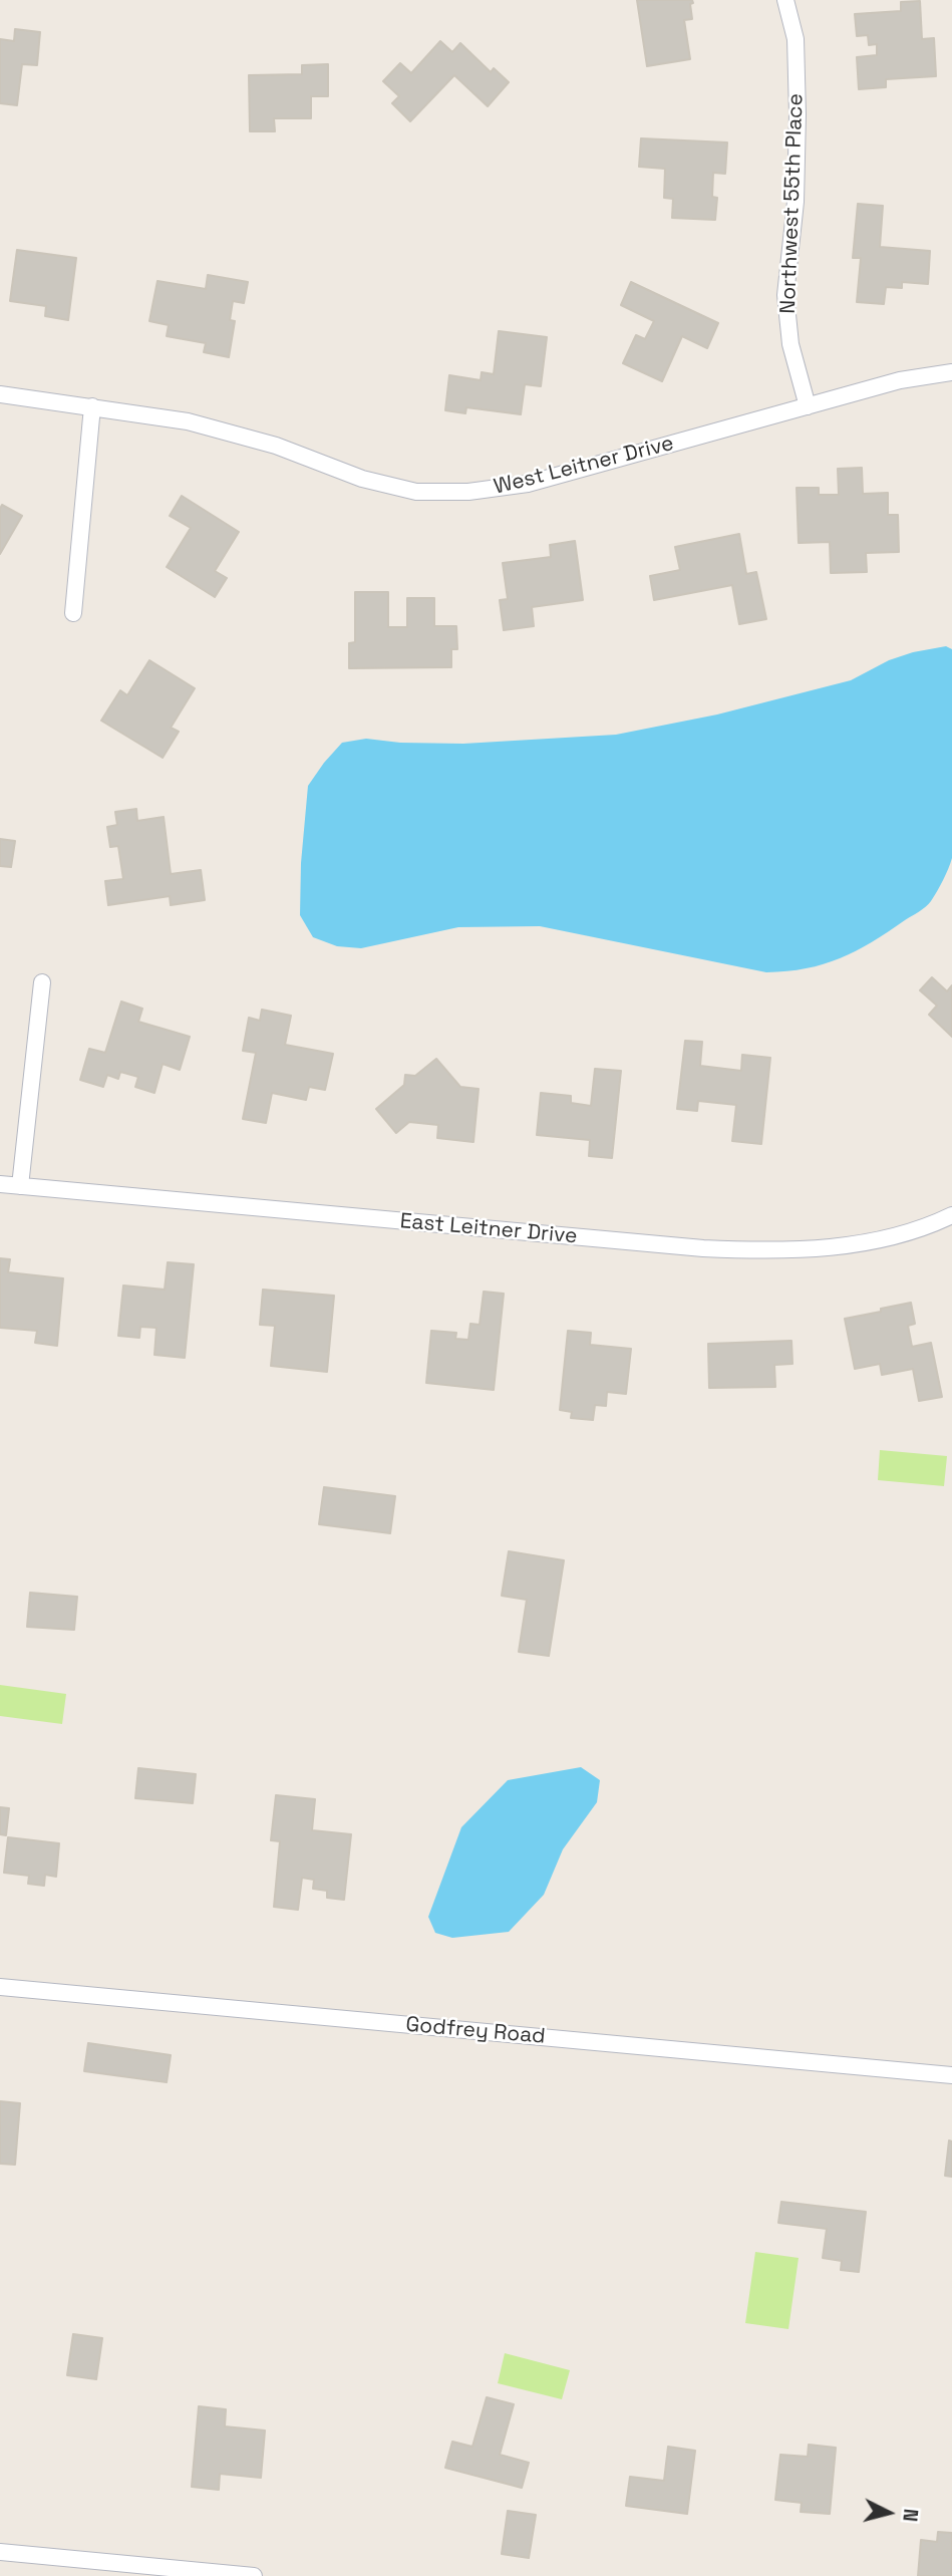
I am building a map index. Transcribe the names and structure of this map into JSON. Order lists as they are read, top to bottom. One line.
{"streets":{"street":["Northwest 55th Place","West Leitner Drive","East Leitner Drive","Godfrey Road"]},"crossings":[["Northwest 55th Place","West Leitner Drive"]],"north":"right"}
